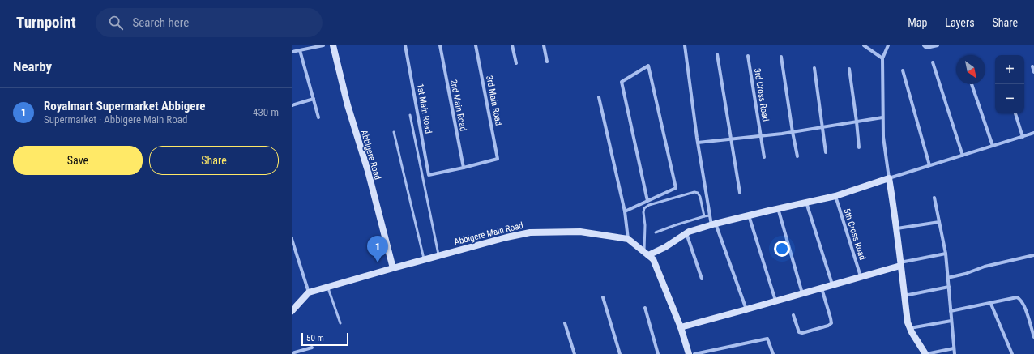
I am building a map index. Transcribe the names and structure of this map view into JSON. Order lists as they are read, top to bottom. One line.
{"streets":{"street":["3rd Cross Road","3rd Main Road","2nd Main Road","1st Main Road","Abbigere Road","Abbigere Main Road","5th Cross Road"]},"crossings":[["3rd Main Road","2nd Main Road"],["3rd Main Road","1st Main Road"],["2nd Main Road","1st Main Road"],["Abbigere Road","Abbigere Main Road"]],"scale_bar":"50 m","north":"bottom right","page":{"header":"Turnpoint","search":"Search here","nav":["Map","Layers","Share"],"heading":"Nearby","map_buttons":["+","−"],"list":[{"mark":"1","name":"Royalmart Supermarket Abbigere","note":"Supermarket · Abbigere Main Road","value":"430 m"}],"buttons":["Save","Share"],"pins":"1","scale":"50 m"}}
